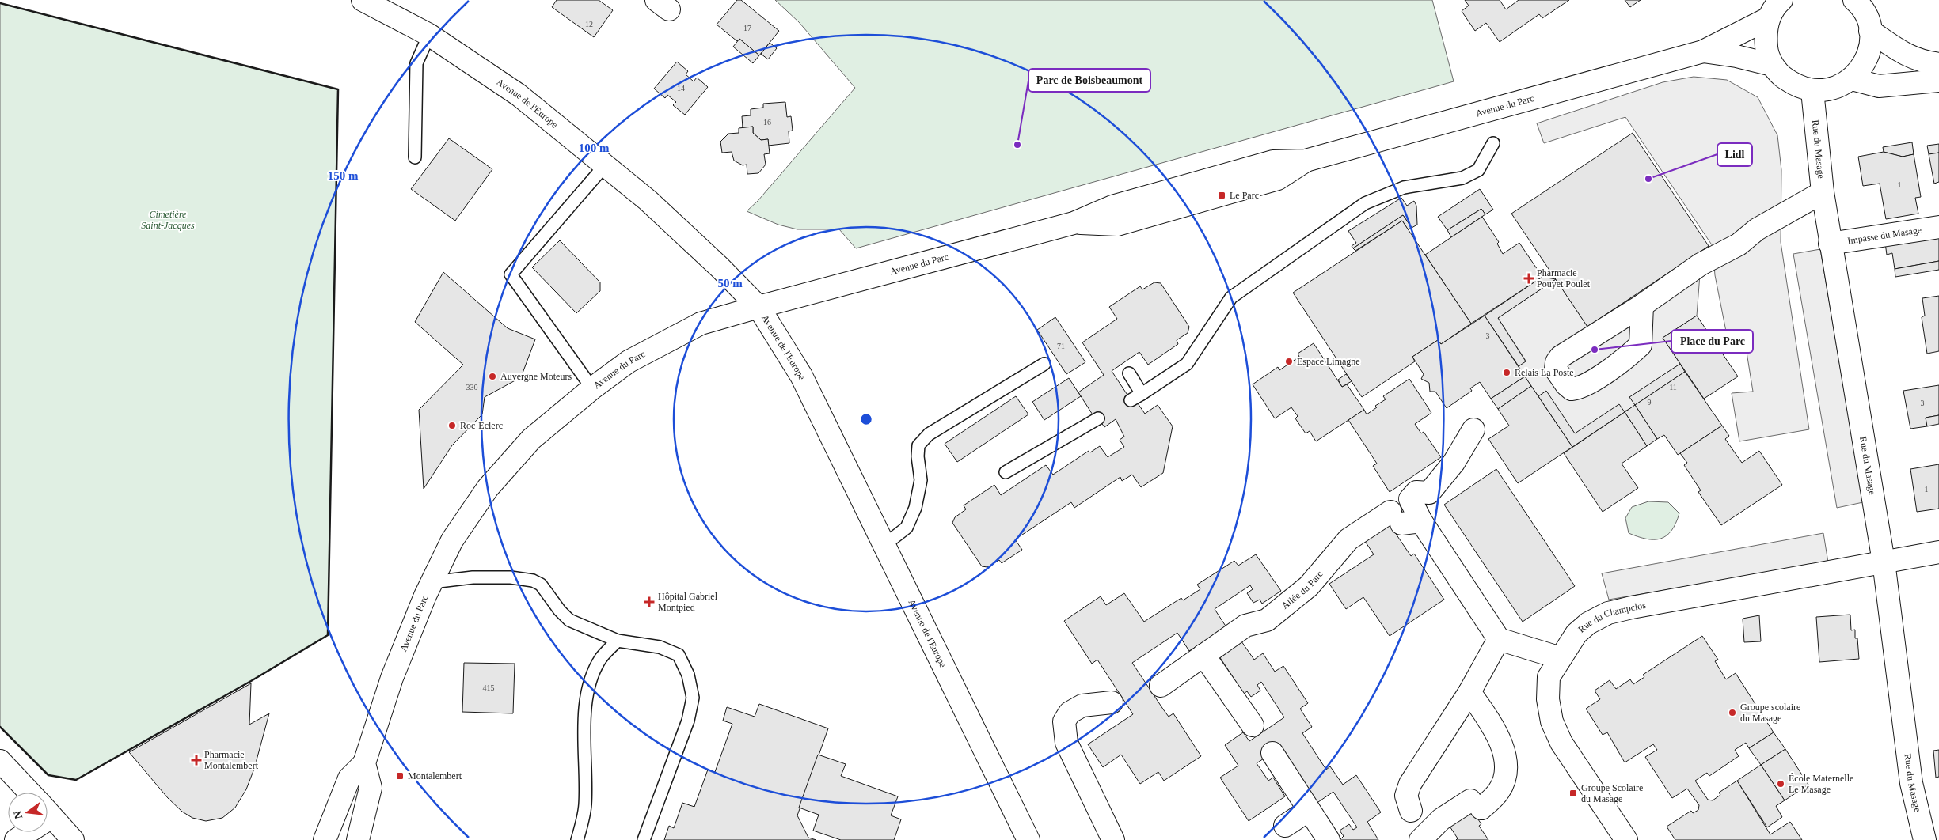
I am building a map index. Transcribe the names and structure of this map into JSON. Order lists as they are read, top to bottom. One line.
{"streets":{"street":["Avenue de l'Europe","Avenue du Parc","Rue du Masage","Impasse du Masage","Allée du Parc","Rue du Champclos"]},"crossings":[["Avenue de l'Europe","Avenue du Parc"],["Rue du Masage","Impasse du Masage"],["Rue du Masage","Rue du Champclos"]],"parks":["Cimetière Saint-Jacques"],"places":{"other":["Parc de Boisbeaumont","Lidl","Place du Parc","Espace Limagne","Relais La Poste","Auvergne Moteurs","Roc-Eclerc","Groupe scolaire du Masage","École Maternelle Le Masage"],"transit":["Le Parc","Montalembert","Groupe Scolaire du Masage"],"health":["Pharmacie Pouyet Poulet","Hôpital Gabriel Montpied","Pharmacie Montalembert"]},"house_numbers":["12","17","14","16","1","3","71","330","11","9","3","1","415"],"north":"left","rings":["100 m","150 m","50 m"]}
